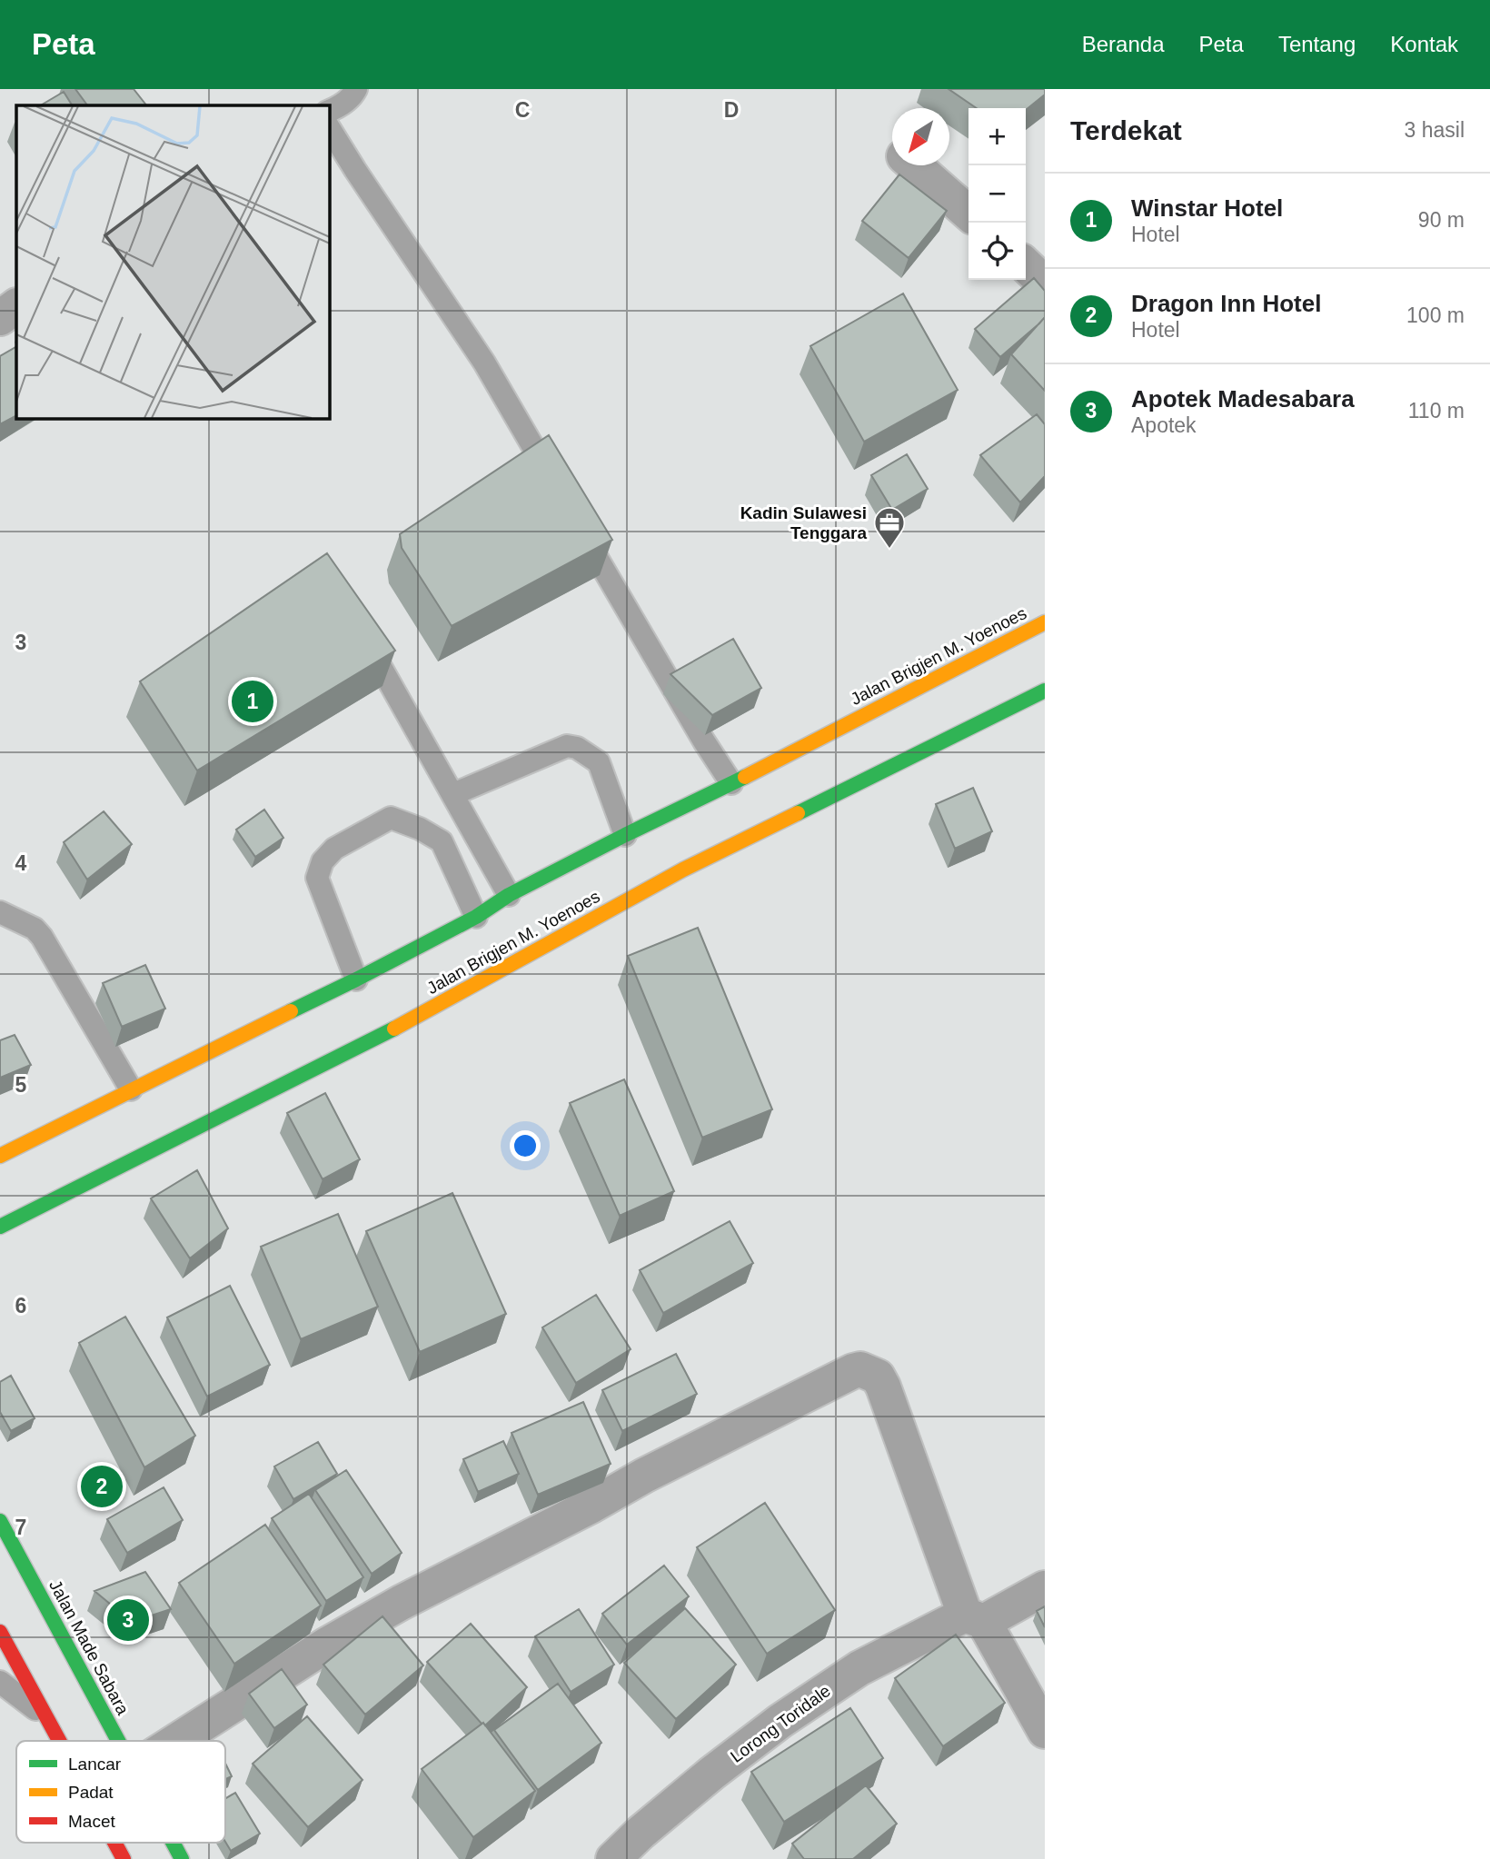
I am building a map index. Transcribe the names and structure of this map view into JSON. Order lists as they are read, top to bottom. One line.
{"streets":{"main road":["Jalan Brigjen M. Yoenoes","Jalan Made Sabara"],"street":["Lorong Toridale"]},"places":{"office":["Kadin Sulawesi Tenggara"]},"legend":["Lancar","Padat","Macet"],"north":"bottom left","page":{"header":"Peta","nav":["Beranda","Peta","Tentang","Kontak"],"heading":["Terdekat","3 hasil"],"map_buttons":["+","−"],"list":[{"mark":"1","name":"Winstar Hotel","note":"Hotel","value":"90 m"},{"mark":"2","name":"Dragon Inn Hotel","note":"Hotel","value":"100 m"},{"mark":"3","name":"Apotek Madesabara","note":"Apotek","value":"110 m"}],"pins":["1","2","3"]},"grid":{"columns":["C","D"],"rows":["3","4","5","6","7"]}}
